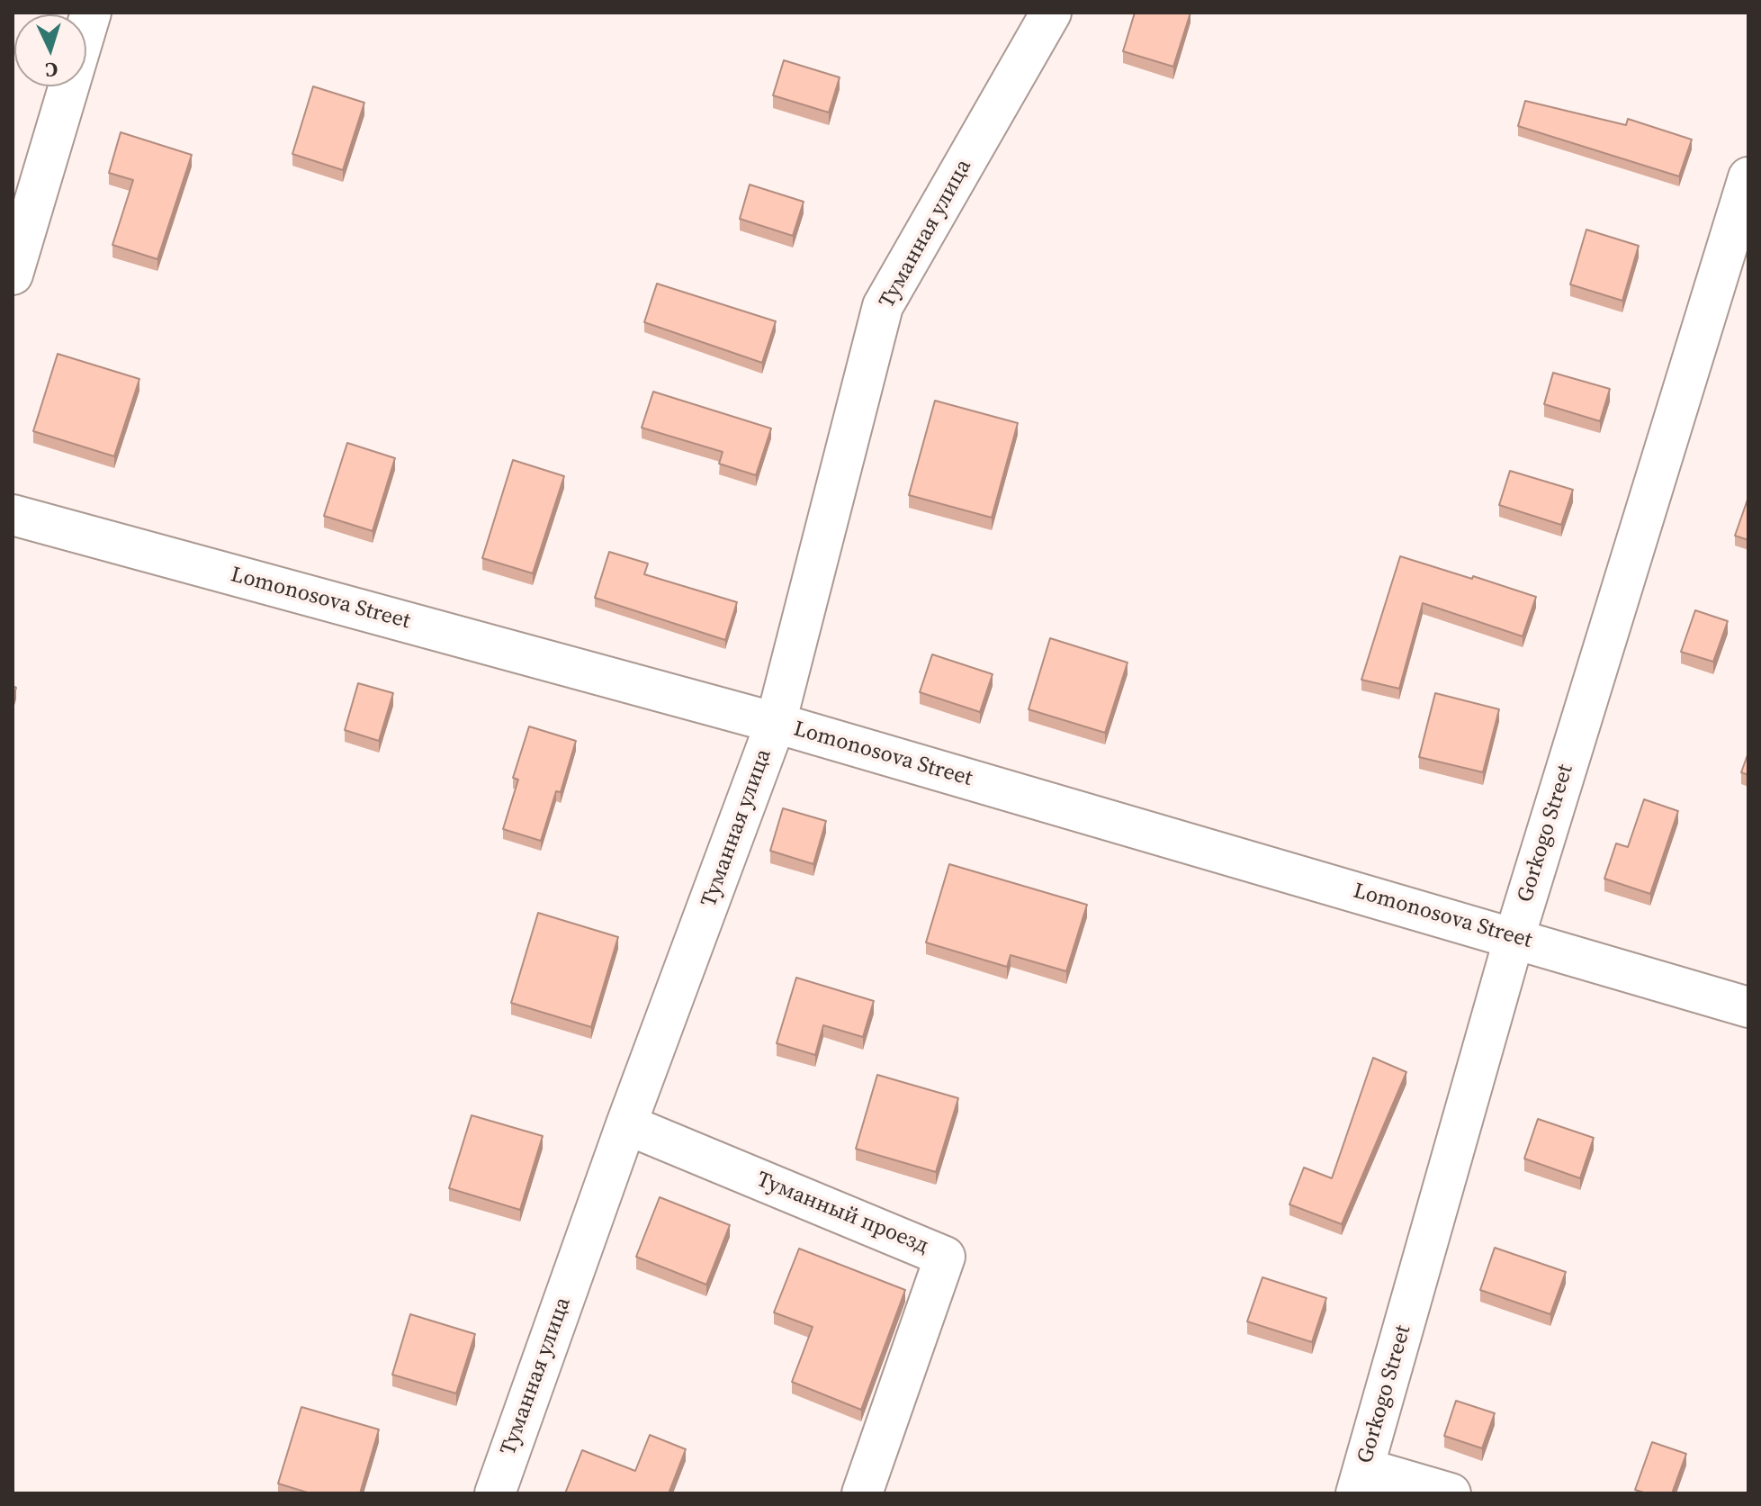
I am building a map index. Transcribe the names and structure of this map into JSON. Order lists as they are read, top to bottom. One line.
{"streets":{"street":["Туманная улица","Lomonosova Street","Gorkogo Street","Туманный проезд"]},"crossings":[["Туманная улица","Lomonosova Street"],["Туманная улица","Туманный проезд"],["Lomonosova Street","Gorkogo Street"]],"north":"bottom"}
